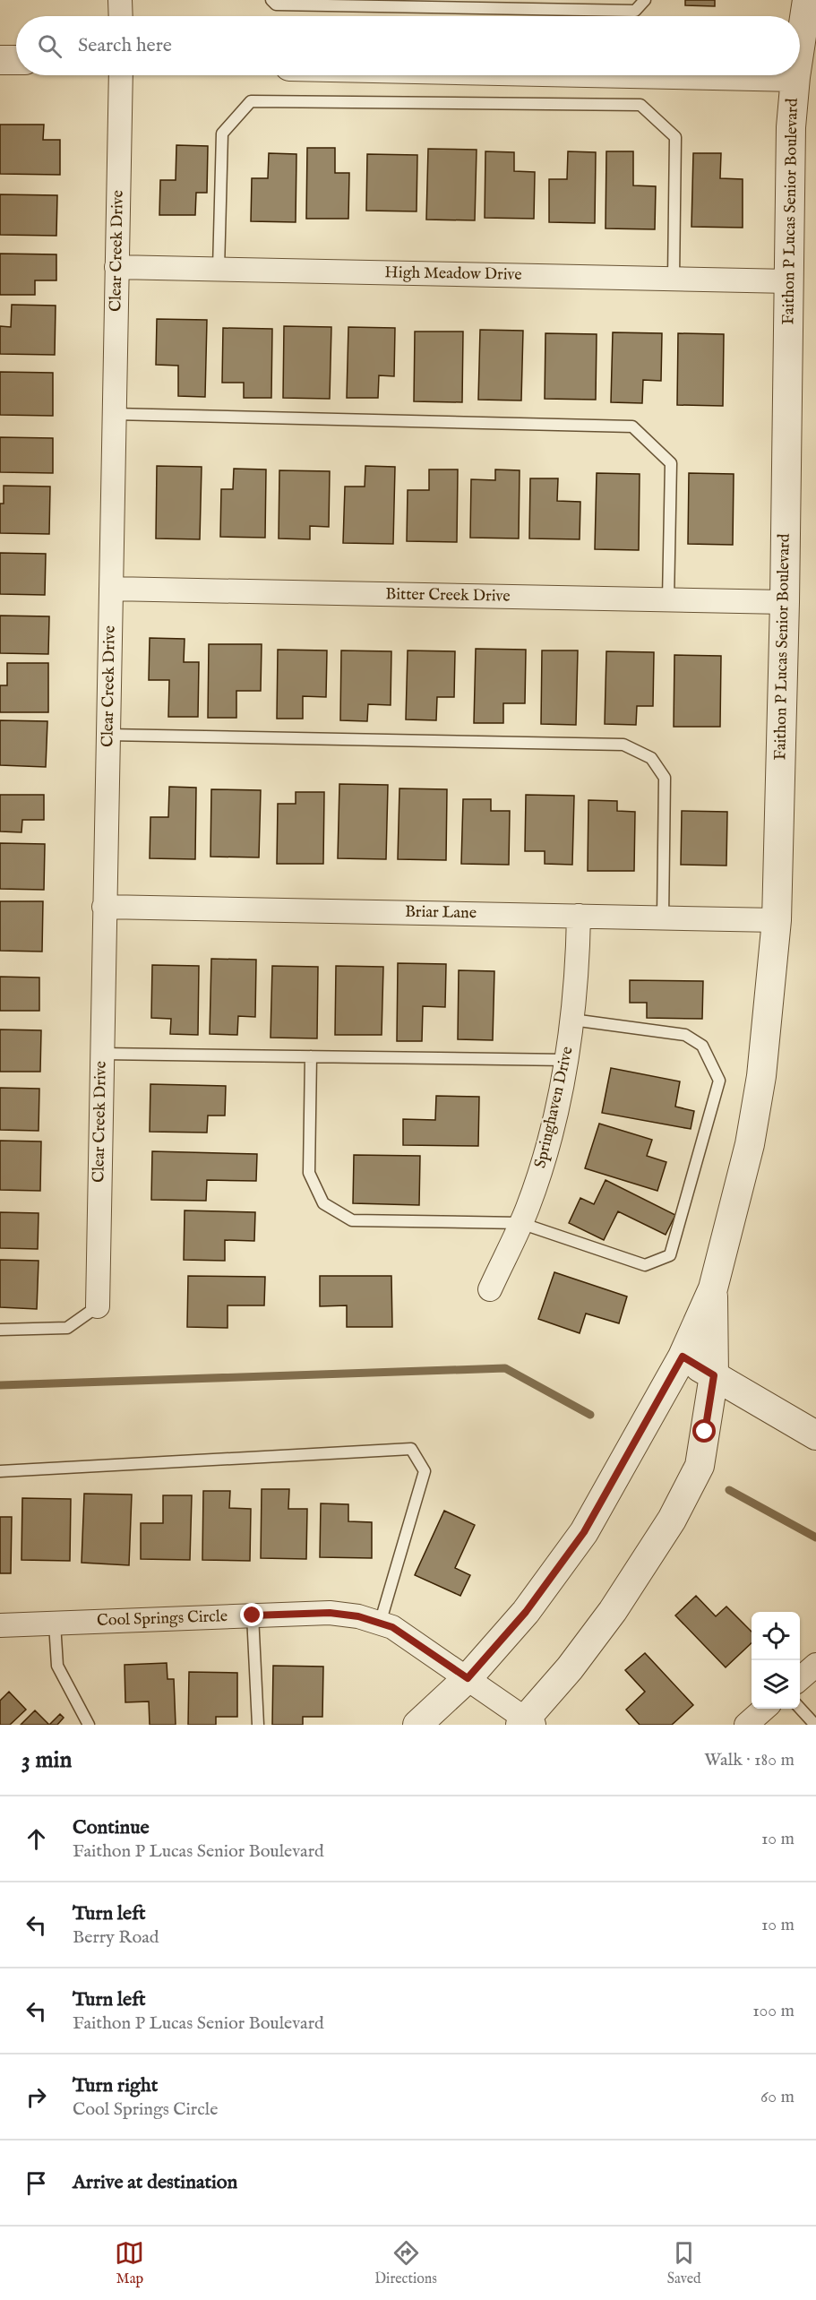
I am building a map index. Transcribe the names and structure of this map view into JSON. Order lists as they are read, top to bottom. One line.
{"streets":{"street":["Faithon P Lucas Senior Boulevard","Clear Creek Drive","High Meadow Drive","Bitter Creek Drive","Briar Lane","Springhaven Drive","Cool Springs Circle"]},"crossings":[["Faithon P Lucas Senior Boulevard","High Meadow Drive"],["Faithon P Lucas Senior Boulevard","Bitter Creek Drive"],["Faithon P Lucas Senior Boulevard","Briar Lane"],["Faithon P Lucas Senior Boulevard","Cool Springs Circle"],["Clear Creek Drive","High Meadow Drive"],["Clear Creek Drive","Bitter Creek Drive"],["Clear Creek Drive","Briar Lane"],["Briar Lane","Springhaven Drive"]],"page":{"search":"Search here","heading":["3 min","Walk · 180 m"],"list":[["Continue","Faithon P Lucas Senior Boulevard","10 m"],["Turn left","Berry Road","10 m"],["Turn left","Faithon P Lucas Senior Boulevard","100 m"],["Turn right","Cool Springs Circle","60 m"],"Arrive at destination"],"nav":["Map","Directions","Saved"]}}
